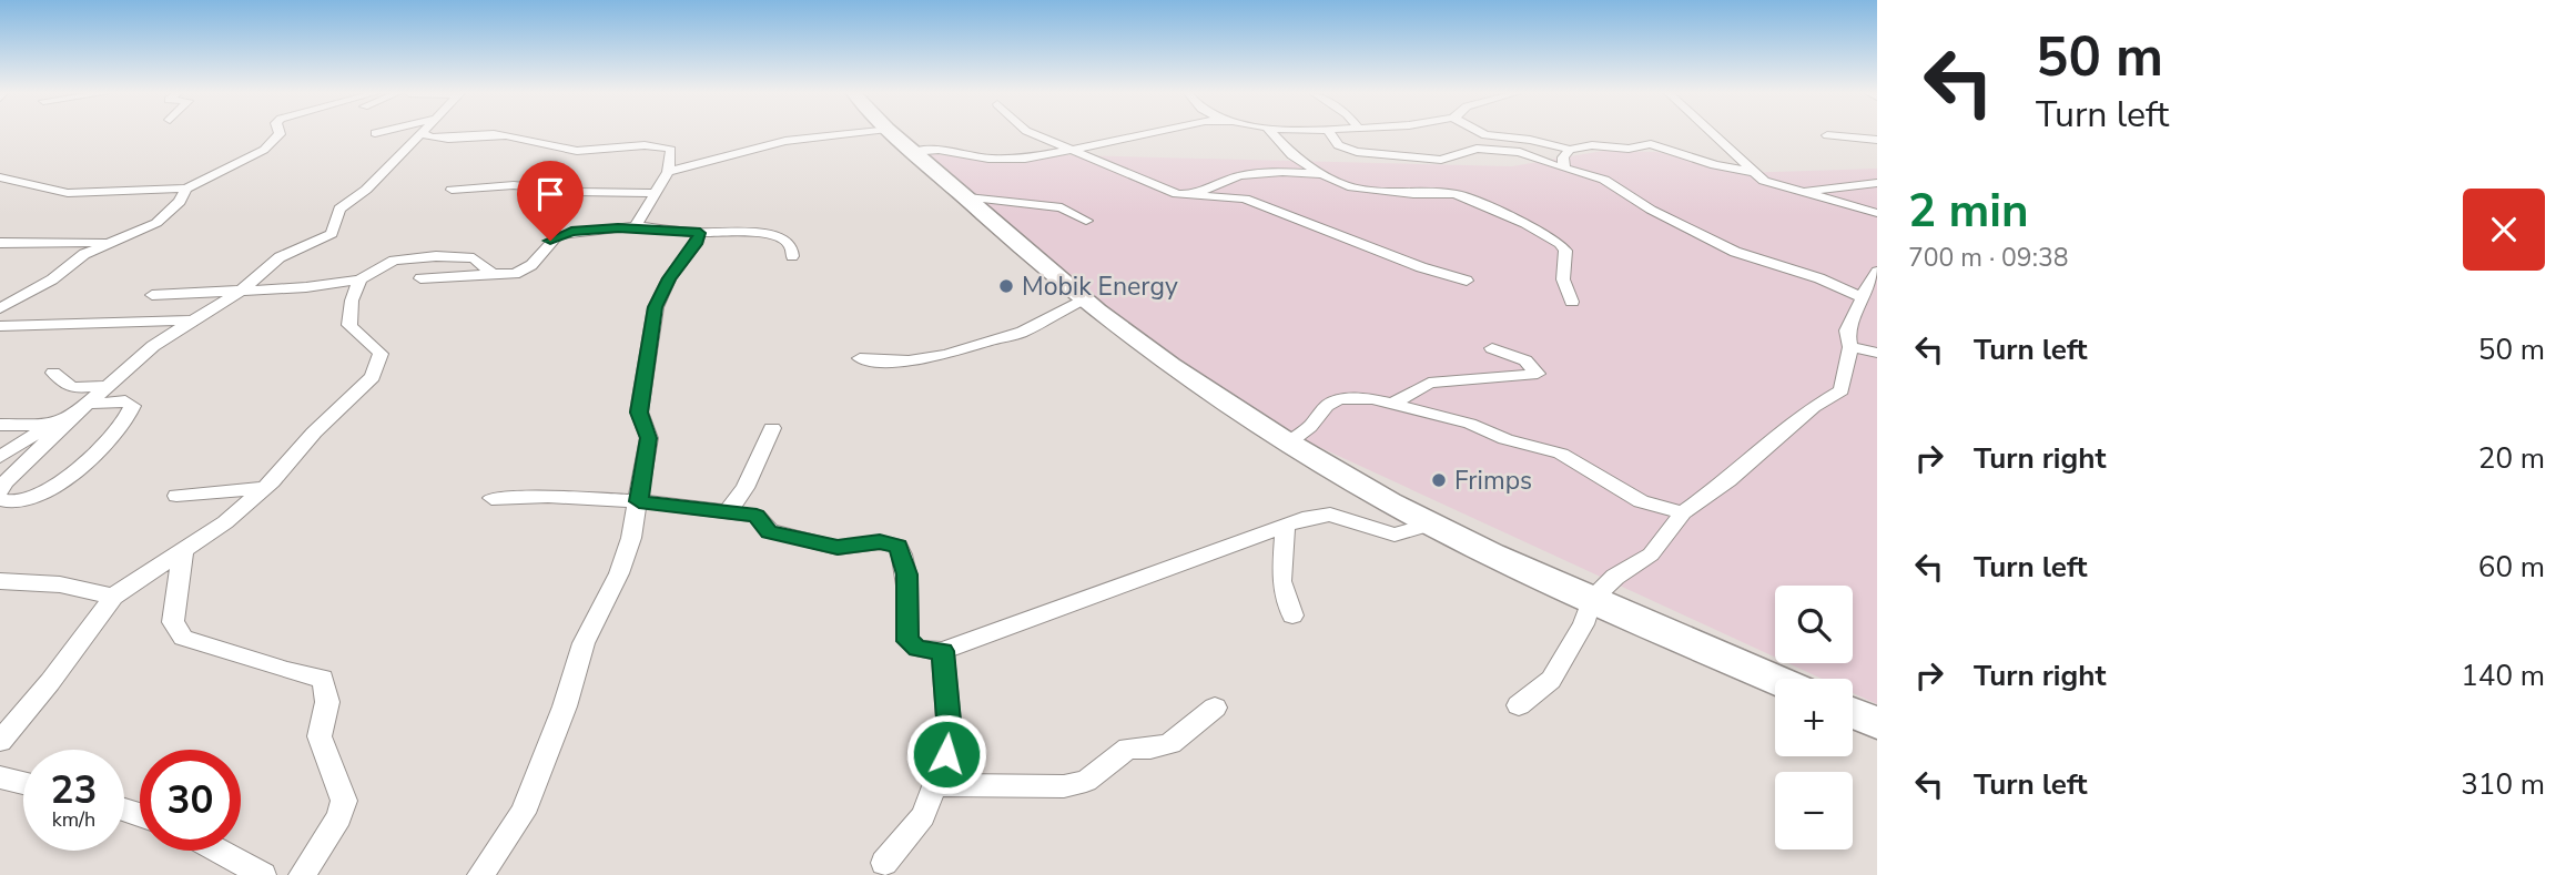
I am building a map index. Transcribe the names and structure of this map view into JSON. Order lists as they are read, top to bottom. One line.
{"places":["Mobik Energy","Frimps"],"page":{"turn":["50 m","Turn left"],"heading":["2 min","700 m · 09:38"],"list":[{"name":"Turn left","value":"50 m"},{"name":"Turn right","value":"20 m"},{"name":"Turn left","value":"60 m"},{"name":"Turn right","value":"140 m"},{"name":"Turn left","value":"310 m"}],"map_buttons":["+","−"],"speed":"23 km/h","limit":"30"}}
